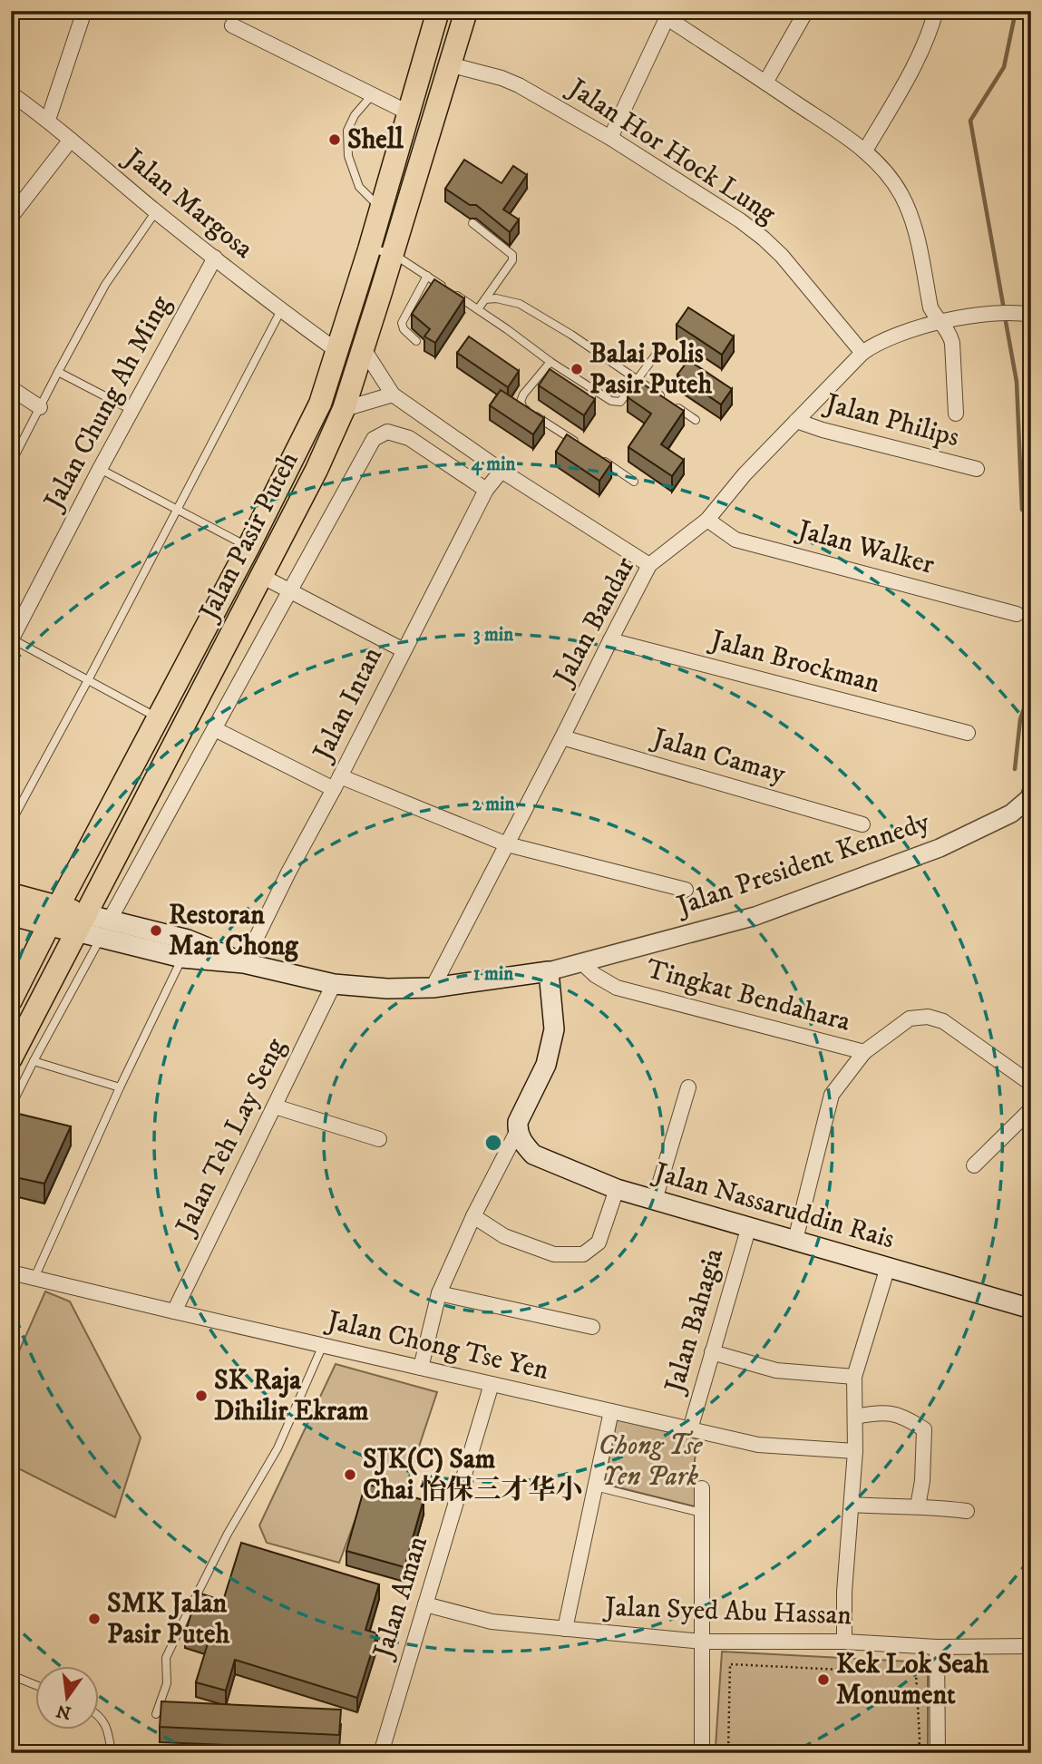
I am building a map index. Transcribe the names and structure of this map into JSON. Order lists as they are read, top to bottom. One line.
{"streets":{"main road":["Jalan Pasir Puteh","Jalan Nassaruddin Rais"],"street":["Jalan Hor Hock Lung","Jalan Margosa","Jalan Chung Ah Ming","Jalan Philips","Jalan Walker","Jalan Bandar","Jalan Brockman","Jalan Intan","Jalan Camay","Jalan President Kennedy","Tingkat Bendahara","Jalan Teh Lay Seng","Jalan Bahagia","Jalan Chong Tse Yen","Jalan Aman","Jalan Syed Abu Hassan"]},"crossings":[["Jalan Hor Hock Lung","Jalan Pasir Puteh"],["Jalan Hor Hock Lung","Jalan Bandar"],["Jalan Margosa","Jalan Chung Ah Ming"],["Jalan Margosa","Jalan Pasir Puteh"],["Jalan Philips","Jalan Bandar"],["Jalan Walker","Jalan Bandar"],["Jalan Bandar","Jalan Brockman"],["Jalan Bandar","Jalan Camay"],["Jalan President Kennedy","Tingkat Bendahara"],["Jalan Teh Lay Seng","Jalan Chong Tse Yen"],["Jalan Nassaruddin Rais","Jalan Bahagia"],["Jalan Bahagia","Jalan Chong Tse Yen"],["Jalan Chong Tse Yen","Jalan Aman"],["Jalan Aman","Jalan Syed Abu Hassan"]],"parks":["Chong Tse Yen Park"],"places":["Shell","Balai Polis Pasir Puteh","Restoran Man Chong","SK Raja Dihilir Ekram","SJK(C) Sam Chai 怡保三才华小","SMK Jalan Pasir Puteh","Kek Lok Seah Monument"],"north":"bottom","rings":["4 min","3 min","2 min","1 min"]}
